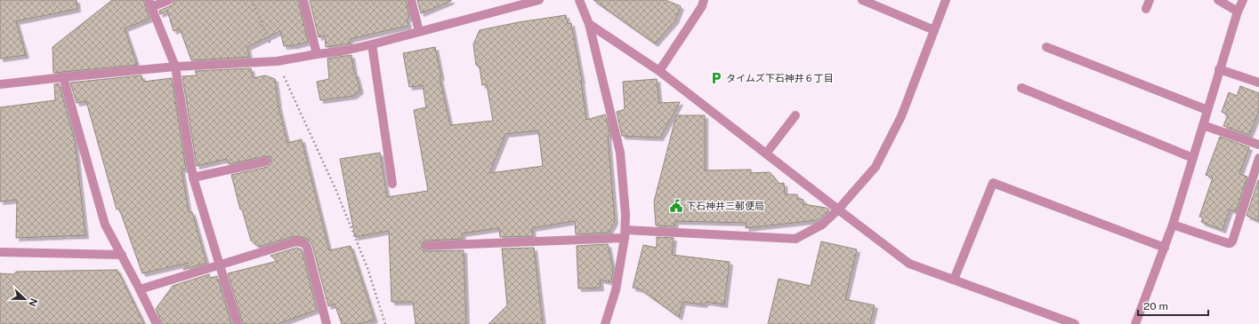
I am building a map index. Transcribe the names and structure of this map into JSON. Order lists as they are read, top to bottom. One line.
{"places":{"parking":["タイムズ下石神井６丁目"],"public building":["下石神井三郵便局"]},"scale_bar":"20 m","north":"right"}
